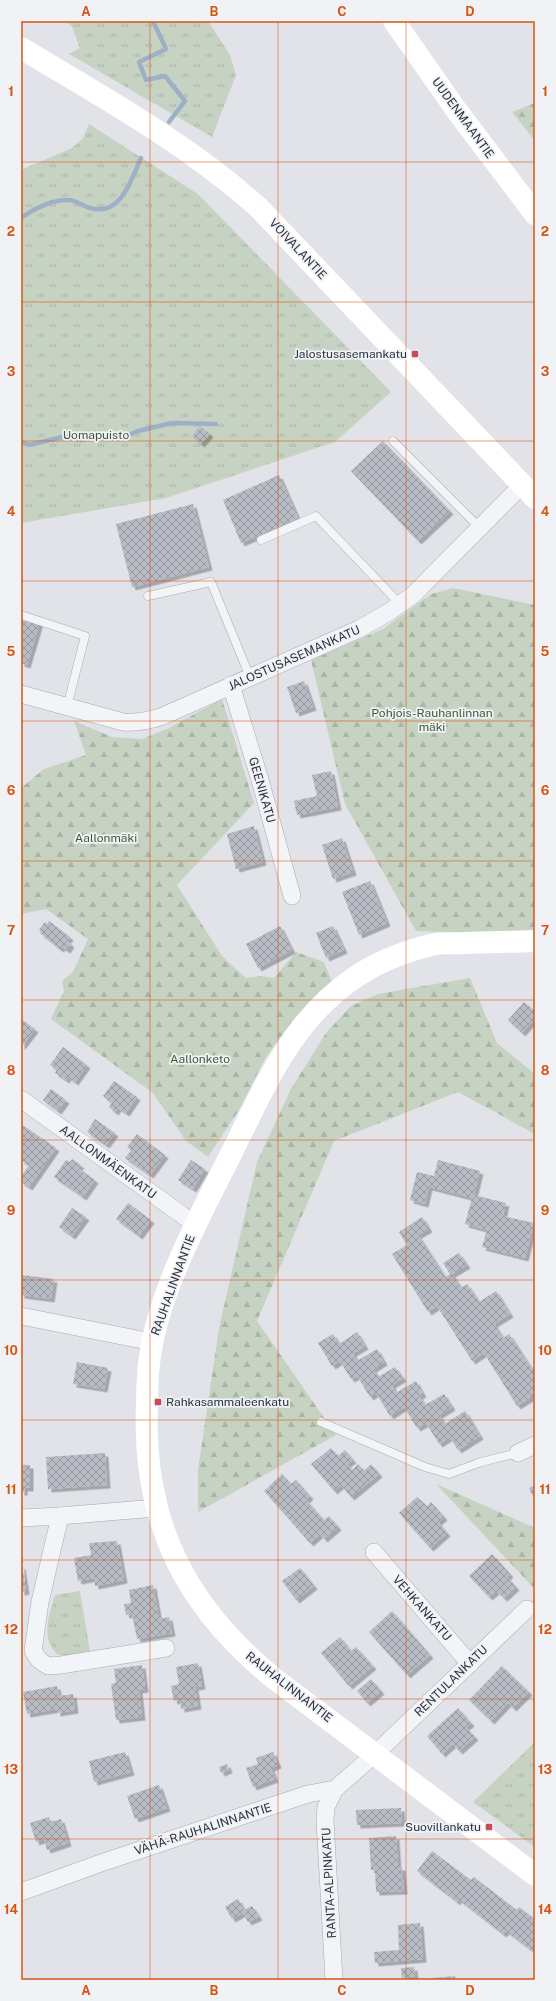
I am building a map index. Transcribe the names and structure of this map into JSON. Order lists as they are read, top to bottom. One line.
{"streets":{"street":["UUDENMAANTIE","VOIVALANTIE","JALOSTUSASEMANKATU","GEENIKATU","AALLONMÄENKATU","RAUHALINNANTIE","VEHKANKATU","RENTULANKATU","VÄHÄ-RAUHALINNANTIE","RANTA-ALPINKATU"]},"crossings":[["VOIVALANTIE","JALOSTUSASEMANKATU"],["JALOSTUSASEMANKATU","GEENIKATU"],["AALLONMÄENKATU","RAUHALINNANTIE"],["RAUHALINNANTIE","RENTULANKATU"],["RAUHALINNANTIE","VÄHÄ-RAUHALINNANTIE"],["VEHKANKATU","RENTULANKATU"],["RENTULANKATU","VÄHÄ-RAUHALINNANTIE"],["VÄHÄ-RAUHALINNANTIE","RANTA-ALPINKATU"]],"parks":["Uomapuisto","Pohjois-Rauhanlinnan mäki","Aallonmäki","Aallonketo"],"places":{"transit":["Jalostusasemankatu","Rahkasammaleenkatu","Suovillankatu"]},"grid":{"columns":["A","B","C","D"],"rows":["1","2","3","4","5","6","7","8","9","10","11","12","13","14"]}}
